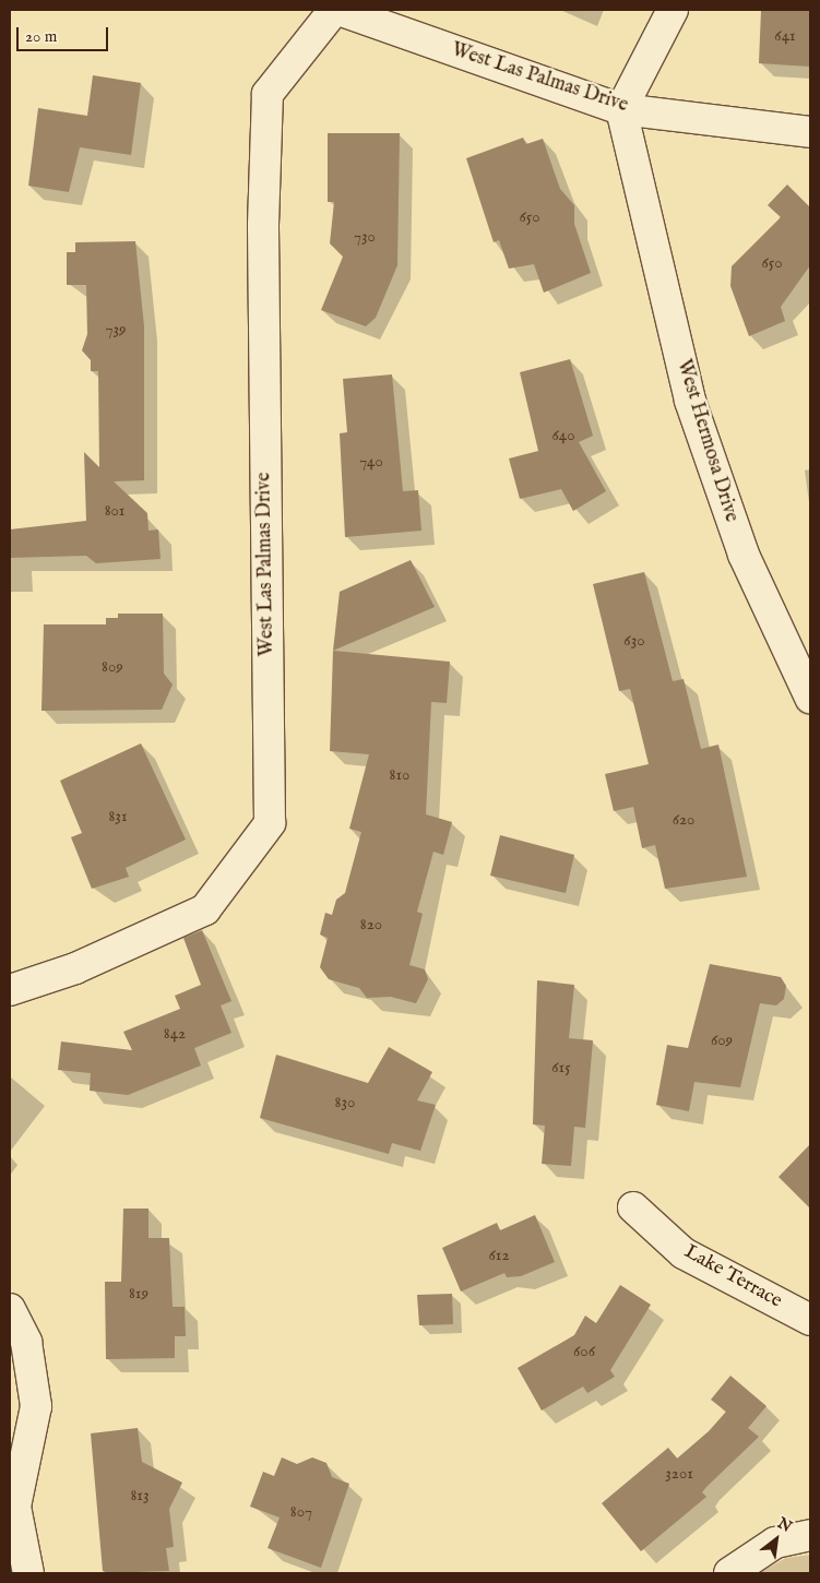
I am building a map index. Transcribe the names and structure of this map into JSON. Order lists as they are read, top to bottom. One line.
{"streets":{"street":["West Las Palmas Drive","West Hermosa Drive","Lake Terrace"]},"crossings":[["West Las Palmas Drive","West Hermosa Drive"]],"house_numbers":["641","650","730","650","739","640","740","801","630","809","810","831","620","820","842","609","615","830","612","819","606","3201","813","807"],"scale_bar":"20 m","north":"top right"}
